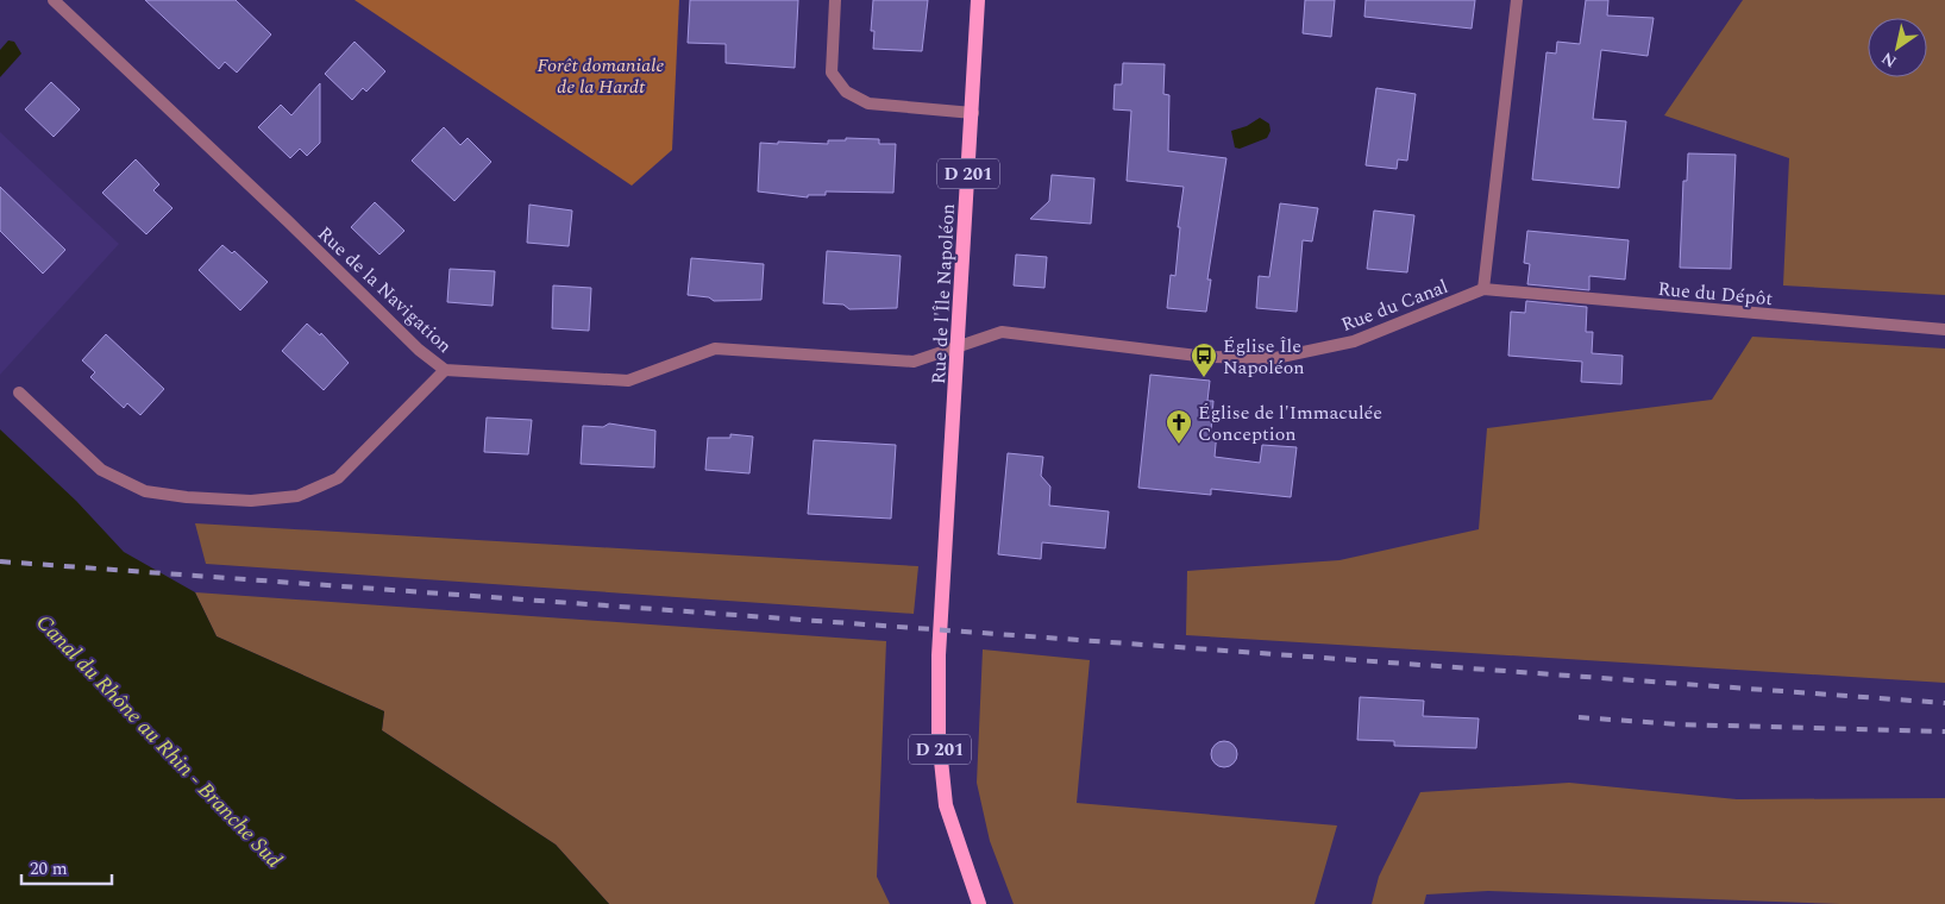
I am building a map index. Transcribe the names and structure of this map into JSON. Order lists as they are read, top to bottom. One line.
{"streets":{"main road":["D 201","Rue de l'Île Napoléon"],"street":["Rue de la Navigation","Rue du Dépôt","Rue du Canal"]},"crossings":[["Rue de la Navigation","Rue de l'Île Napoléon"],["Rue de la Navigation","Rue du Canal"],["Rue du Dépôt","Rue du Canal"],["Rue de l'Île Napoléon","Rue du Canal"]],"water":["Canal du Rhône au Rhin - Branche Sud"],"parks":["Forêt domaniale de la Hardt"],"places":{"bus stop":["Église Île Napoléon"],"church":["Église de l'Immaculée Conception"]},"scale_bar":"20 m","north":"bottom left"}
